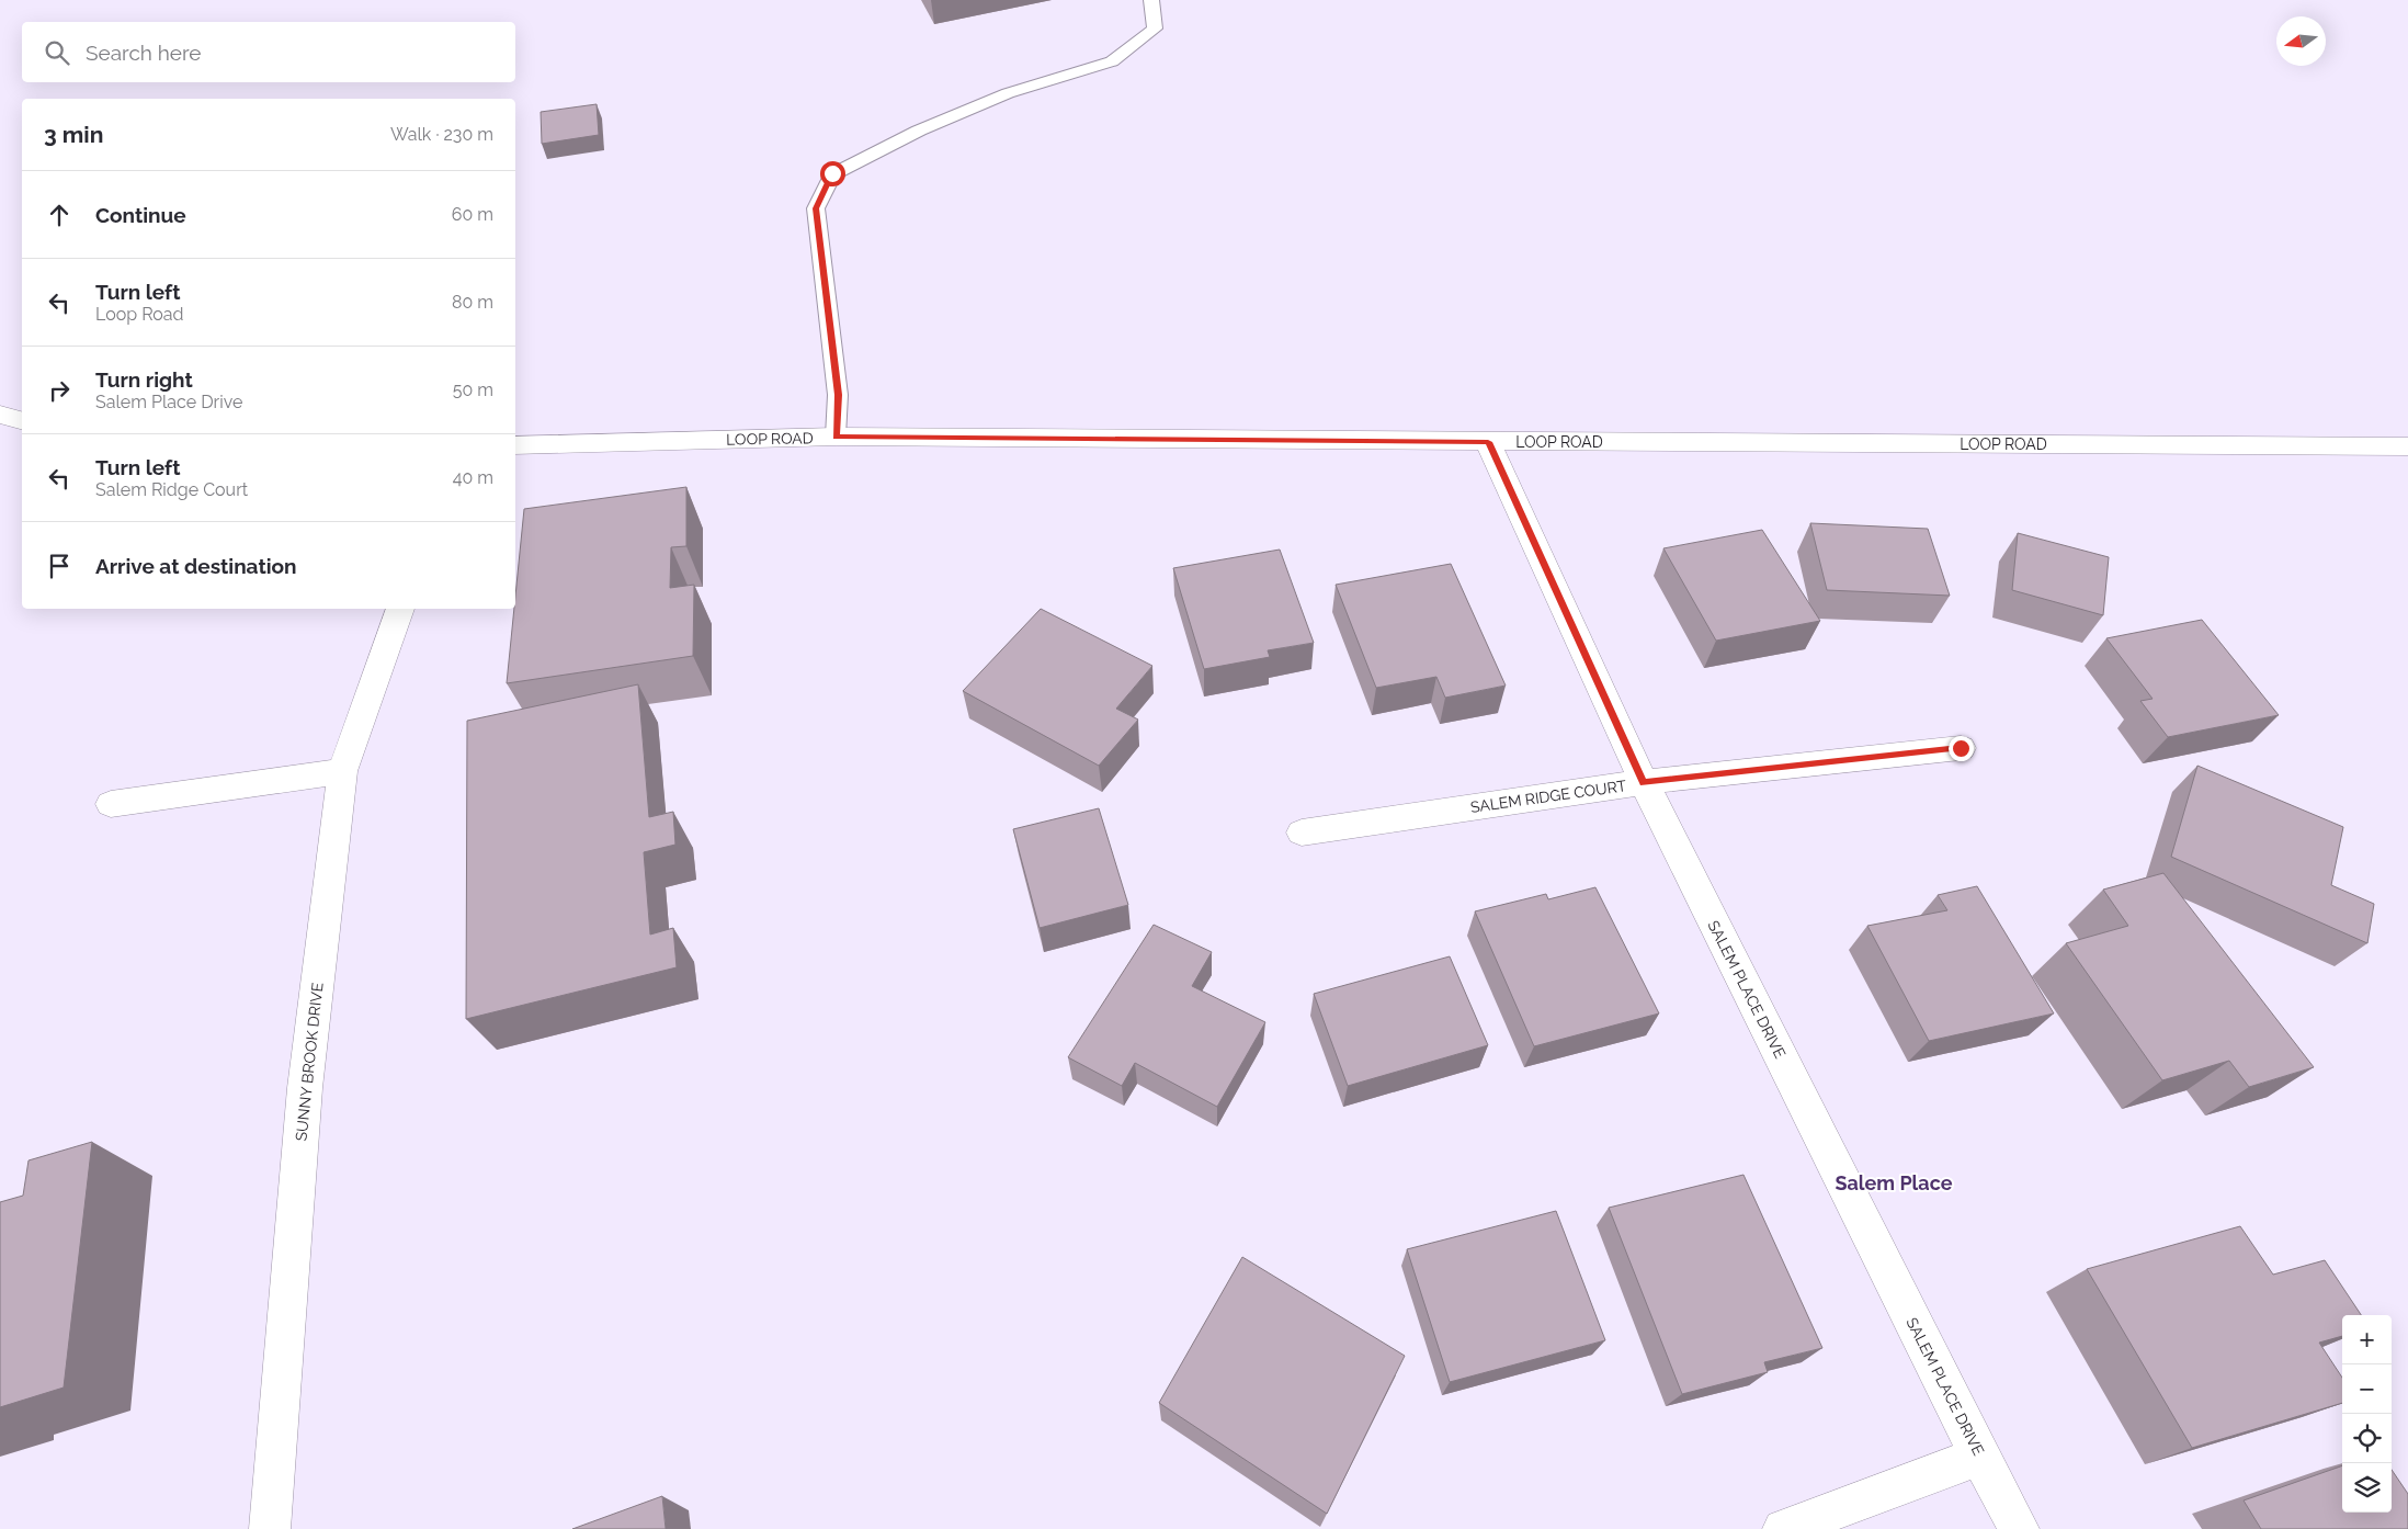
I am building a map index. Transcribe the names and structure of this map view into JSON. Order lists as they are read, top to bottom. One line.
{"streets":{"street":["LOOP ROAD","SALEM RIDGE COURT","SALEM PLACE DRIVE","SUNNY BROOK DRIVE"]},"crossings":[["LOOP ROAD","SALEM PLACE DRIVE"],["SALEM RIDGE COURT","SALEM PLACE DRIVE"]],"districts":["Salem Place"],"north":"left","page":{"search":"Search here","heading":["3 min","Walk · 230 m"],"list":[["Continue","60 m"],["Turn left","Loop Road","80 m"],["Turn right","Salem Place Drive","50 m"],["Turn left","Salem Ridge Court","40 m"],"Arrive at destination"],"map_buttons":["+","−"]}}
